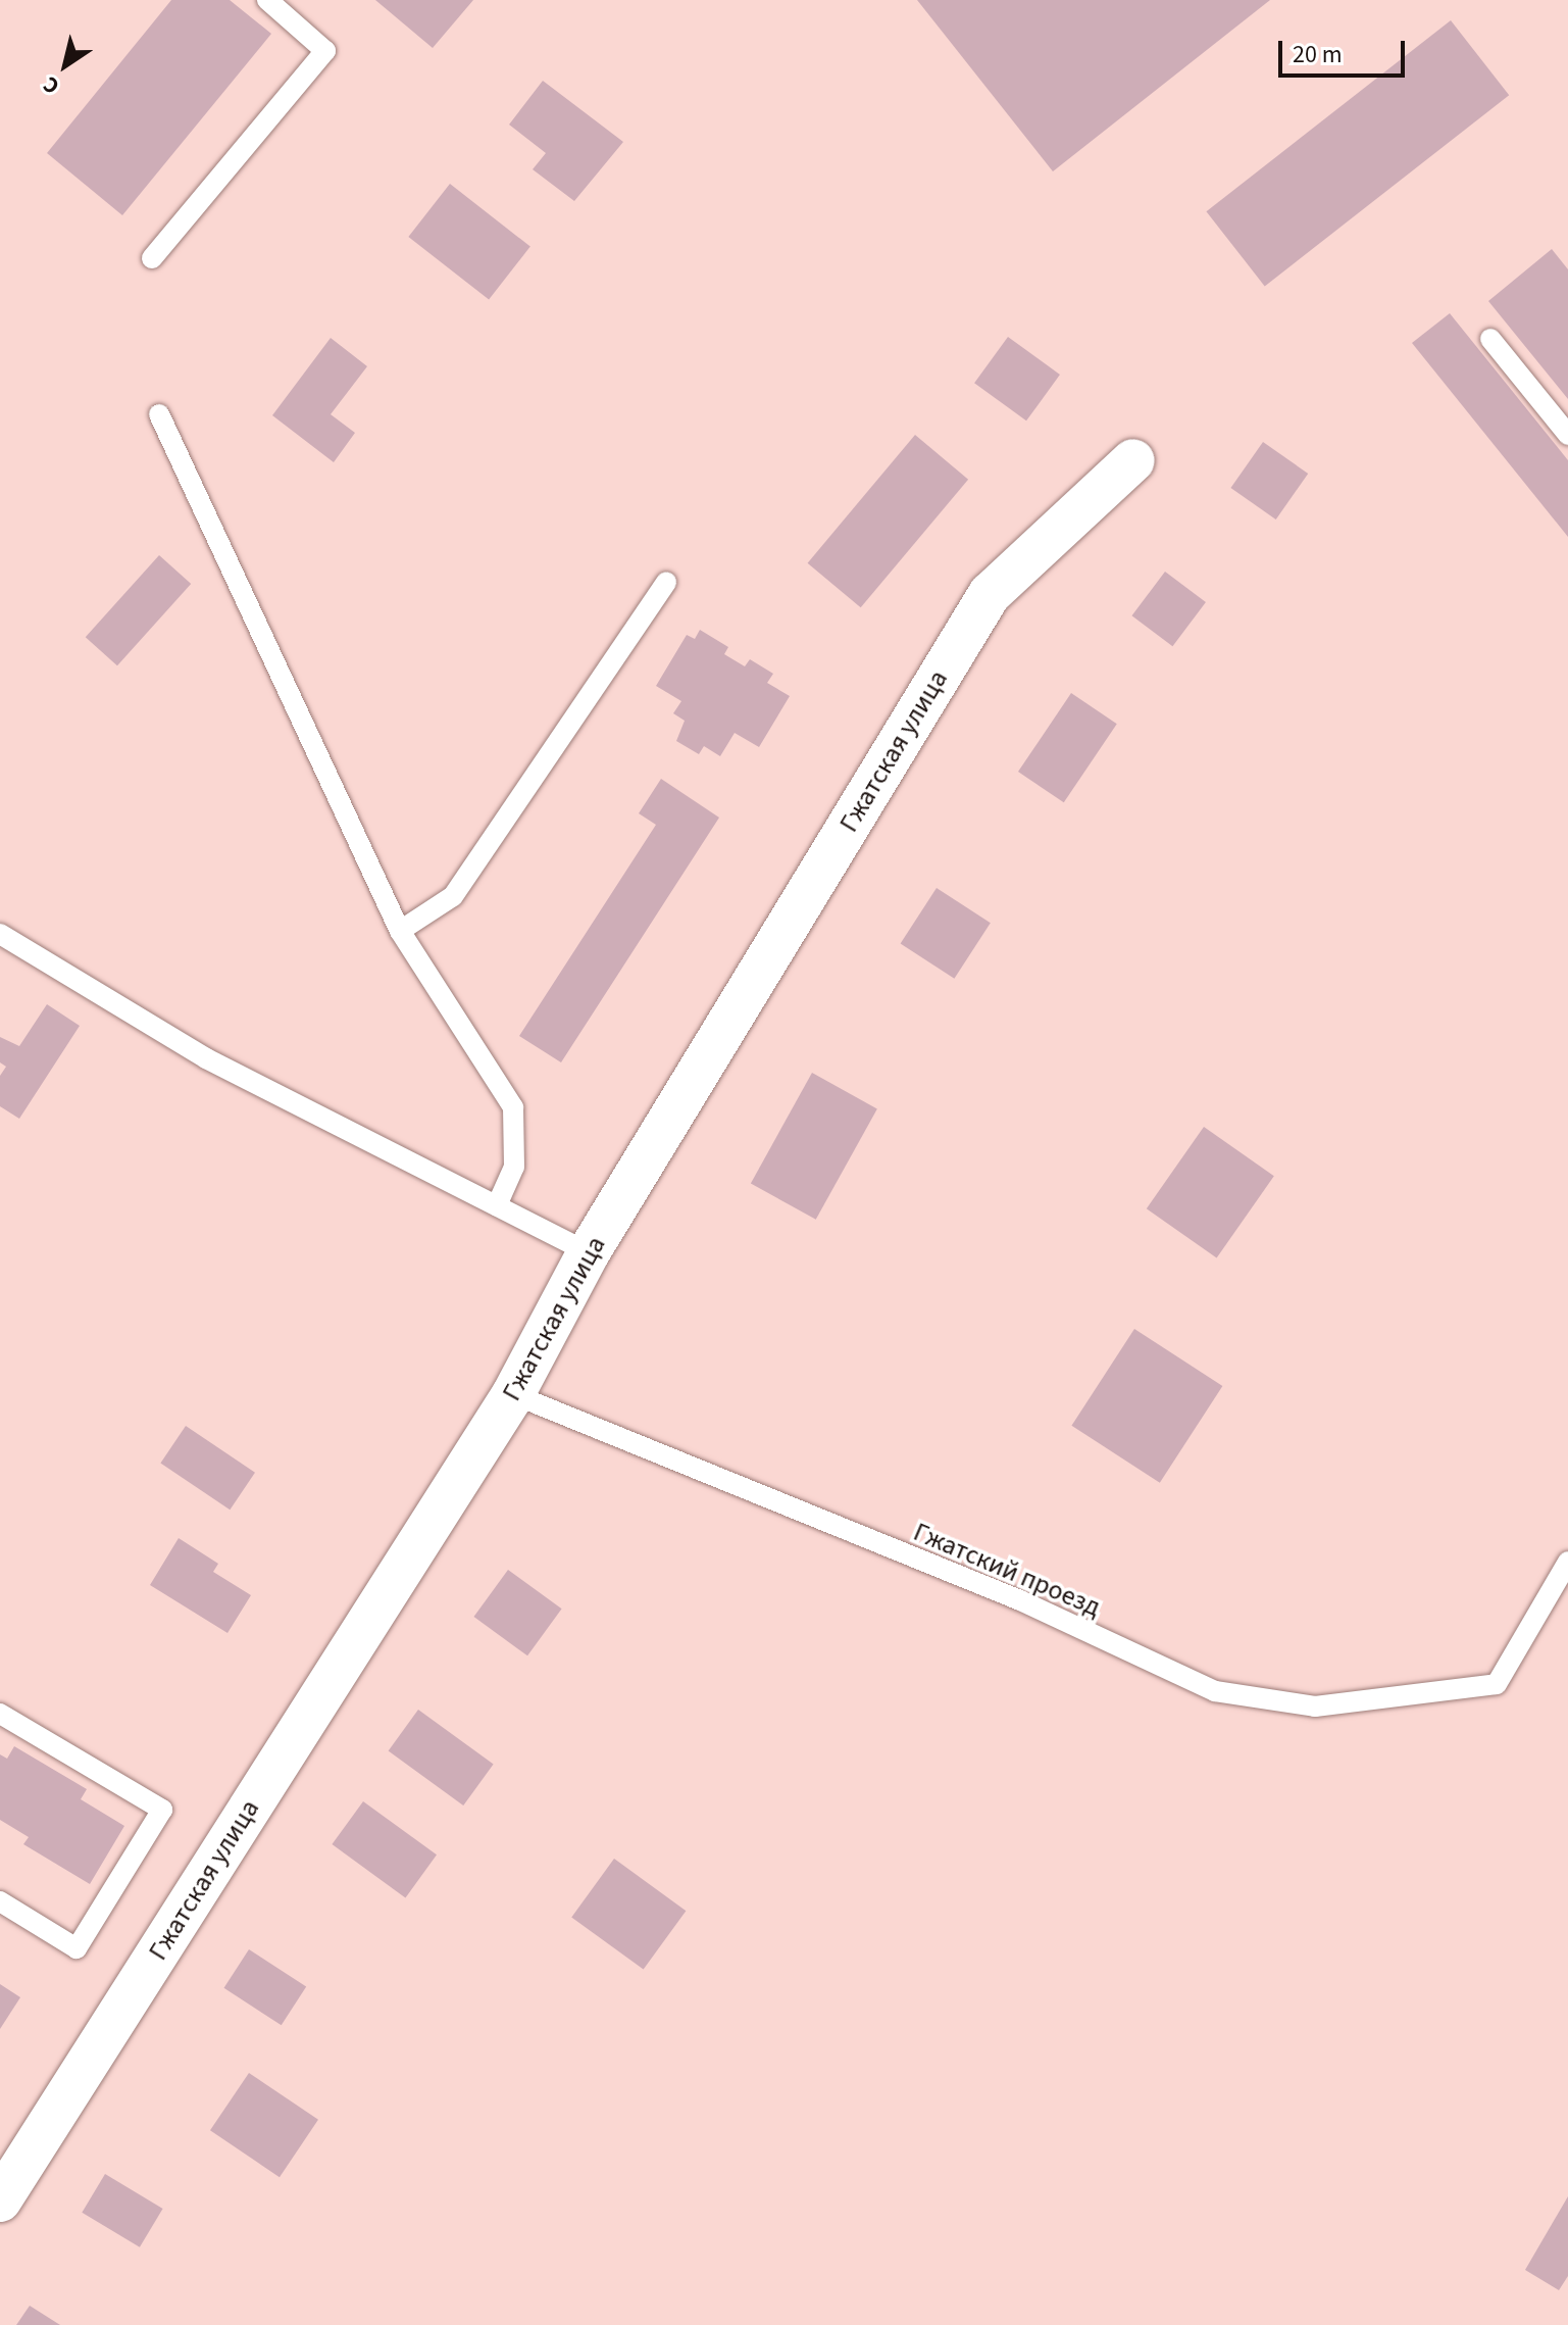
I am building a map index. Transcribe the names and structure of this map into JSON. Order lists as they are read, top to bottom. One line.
{"streets":{"street":["Гжатская улица"],"lane":["Гжатский проезд"]},"crossings":[["Гжатская улица","Гжатский проезд"]],"scale_bar":"20 m","north":"bottom left"}
